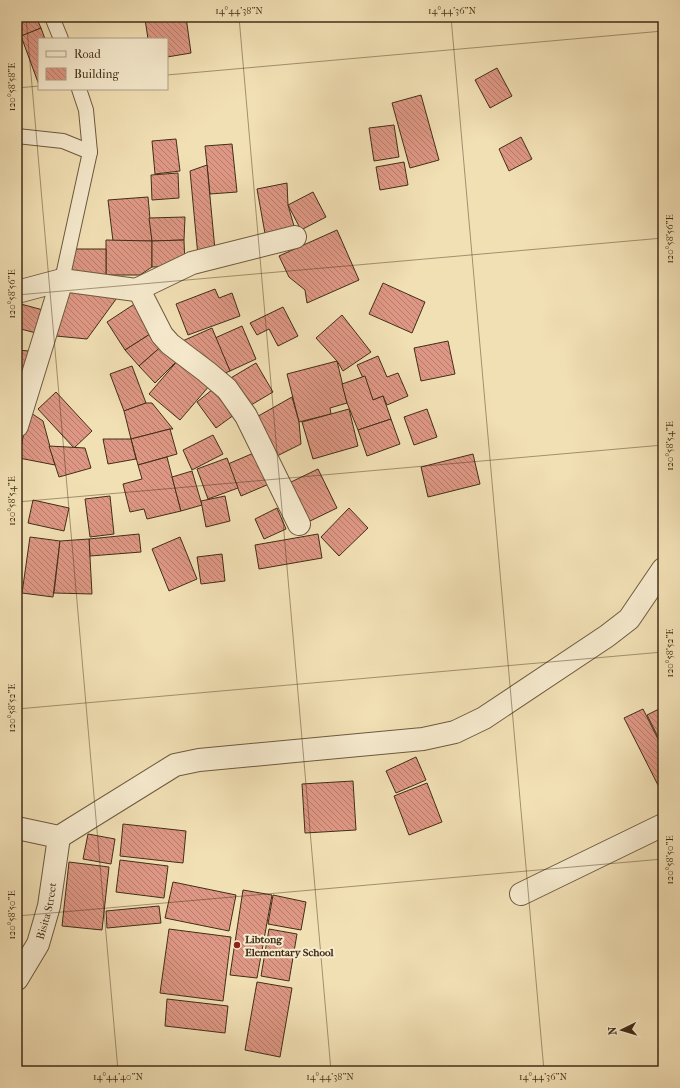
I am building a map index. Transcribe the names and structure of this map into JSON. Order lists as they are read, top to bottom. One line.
{"streets":{"street":["Bisita Street"]},"places":["Libtong Elementary School"],"legend":["Road","Building"],"north":"left","coordinates":["14°44'38\"N","14°44'36\"N","120°58'58\"E","120°58'56\"E","120°58'54\"E","120°58'52\"E","120°58'50\"E","14°44'40\"N"]}
